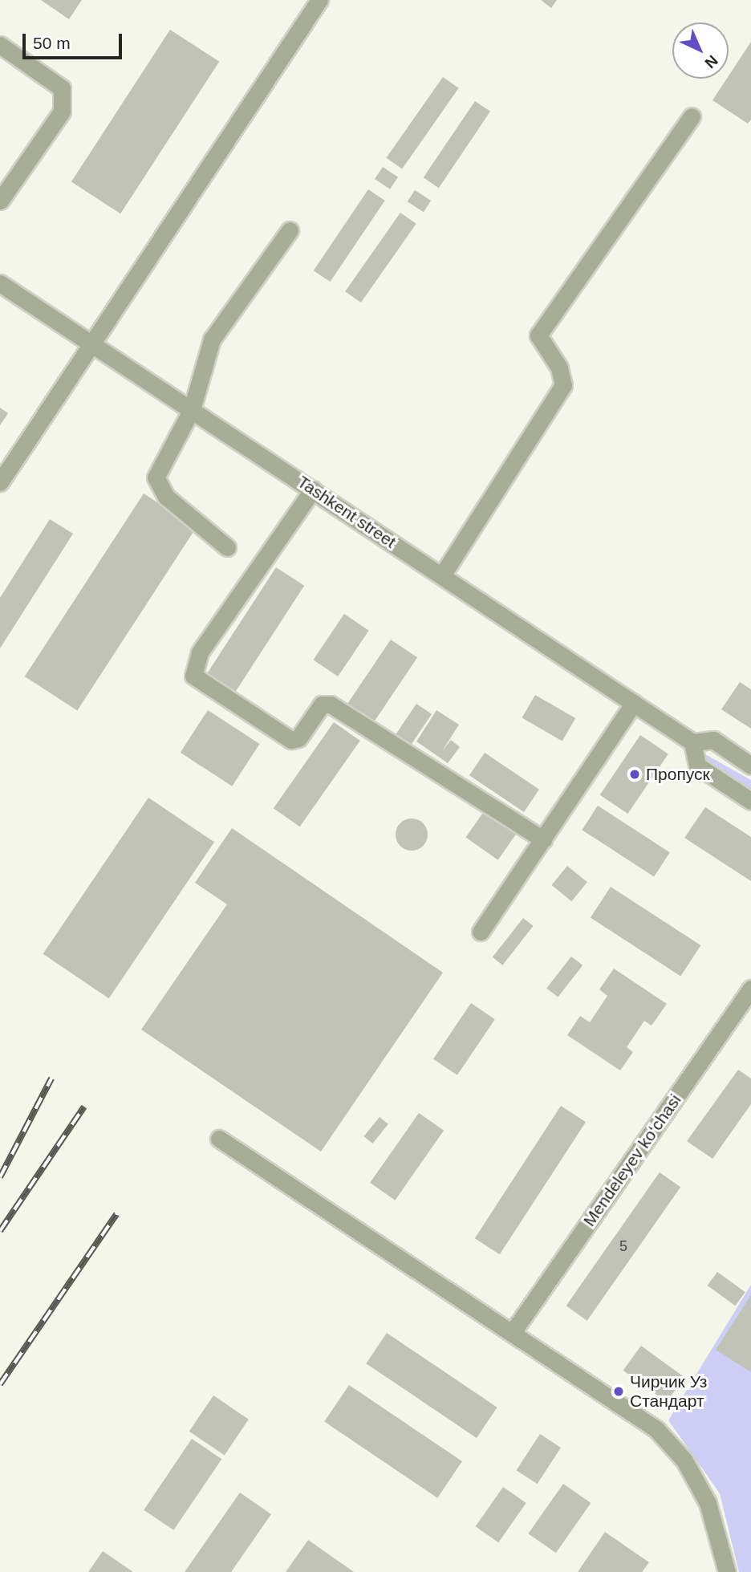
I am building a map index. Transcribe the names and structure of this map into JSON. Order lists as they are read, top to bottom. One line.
{"streets":{"street":["Tashkent street","Mendeleyev ko‘chasi"]},"places":["Пропуск","Чирчик Уз Стандарт"],"house_numbers":["5"],"scale_bar":"50 m","north":"bottom right"}
